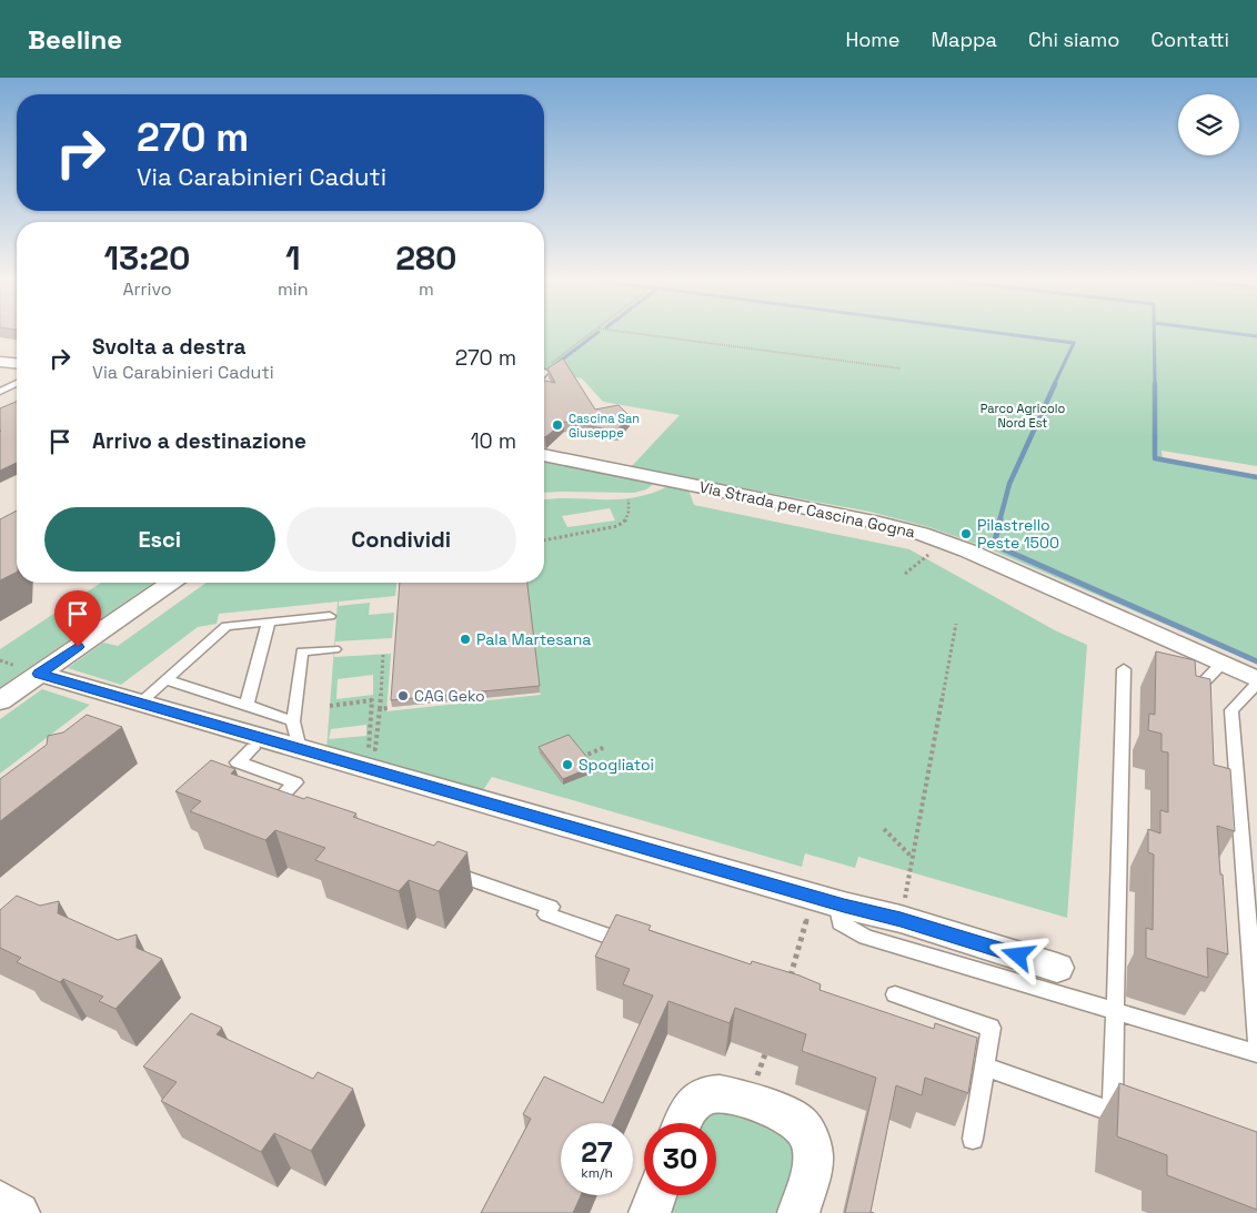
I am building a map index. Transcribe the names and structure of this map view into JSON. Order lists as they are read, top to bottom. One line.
{"streets":{"street":["Via Strada per Cascina Gogna"]},"parks":["Parco Agricolo Nord Est"],"places":["Cascina San Giuseppe","Pilastrello Peste 1500","Pala Martesana","CAG Geko","Spogliatoi"],"page":{"header":"Beeline","nav":["Home","Mappa","Chi siamo","Contatti"],"turn":["270 m","Via Carabinieri Caduti"],"eta":["13:20","Arrivo","1","min","280","m"],"list":[{"name":"Svolta a destra","note":"Via Carabinieri Caduti","value":"270 m"},{"name":"Arrivo a destinazione","value":"10 m"}],"buttons":["Esci","Condividi"],"speed":"27 km/h","limit":"30"}}
